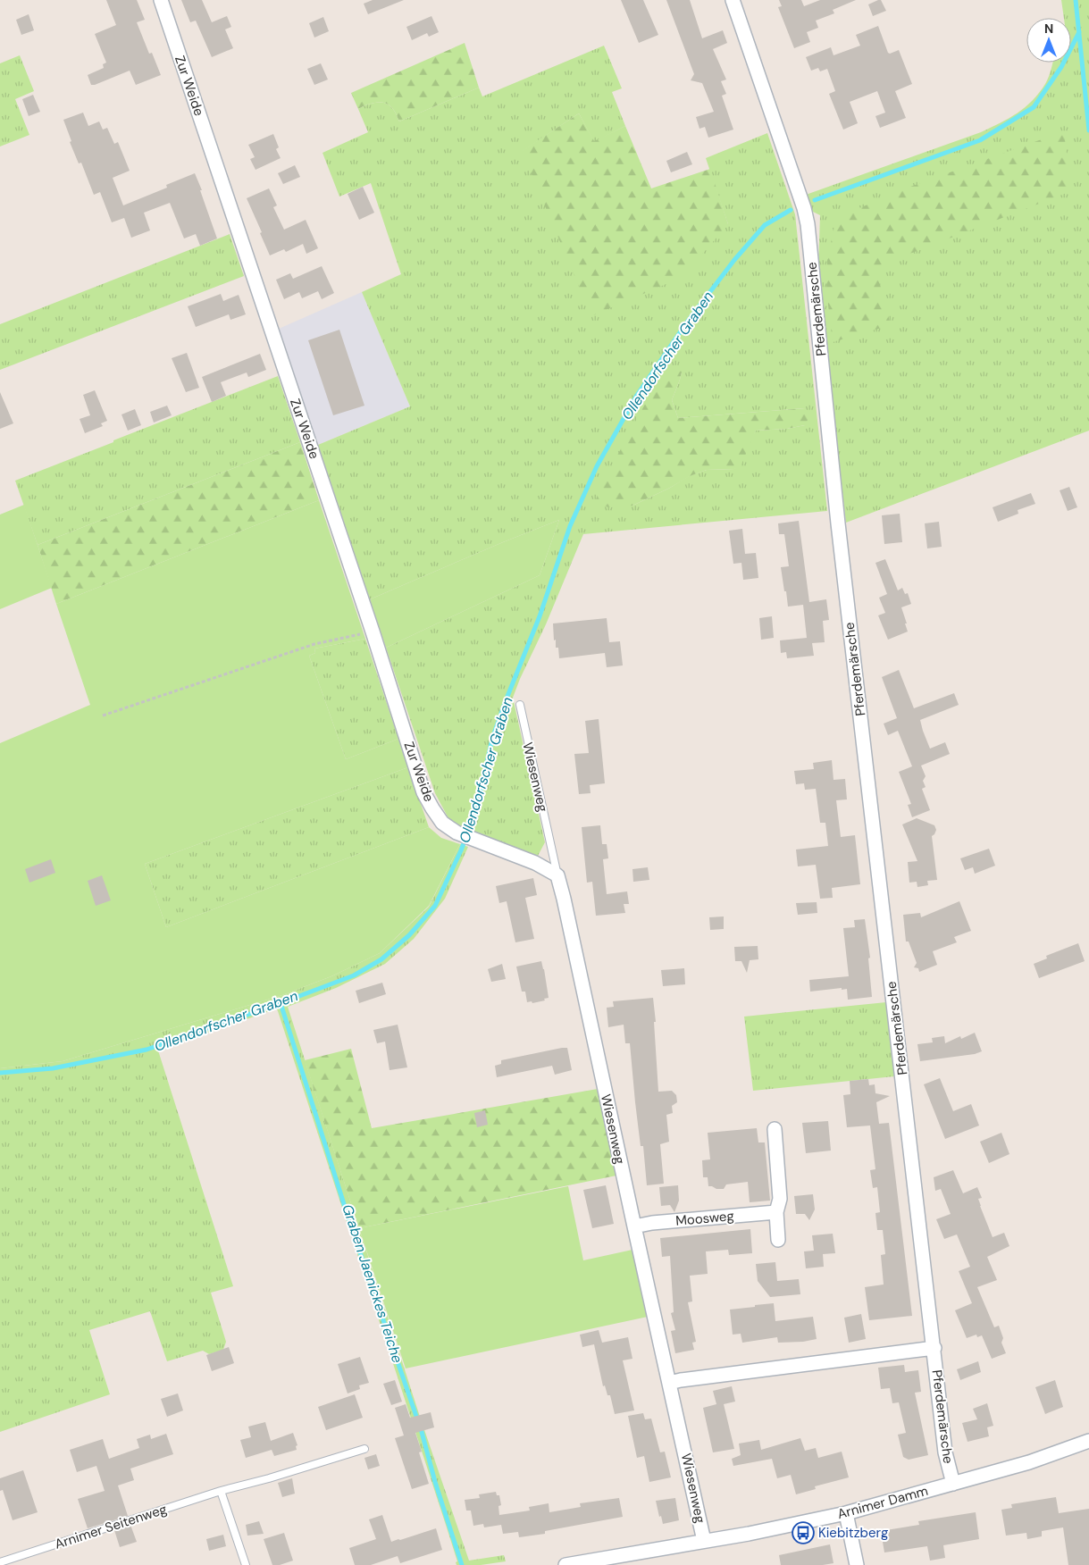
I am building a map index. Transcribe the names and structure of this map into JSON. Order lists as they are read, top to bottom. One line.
{"streets":{"street":["Zur Weide","Pferdemärsche","Wiesenweg","Moosweg","Arnimer Damm"],"lane":["Arnimer Seitenweg"]},"crossings":[["Zur Weide","Wiesenweg"],["Pferdemärsche","Arnimer Damm"],["Wiesenweg","Moosweg"],["Wiesenweg","Arnimer Damm"]],"water":["Ollendorfscher Graben","Graben Jaenickes Teiche"],"places":{"bus stop":["Kiebitzberg"]},"north":"top"}
